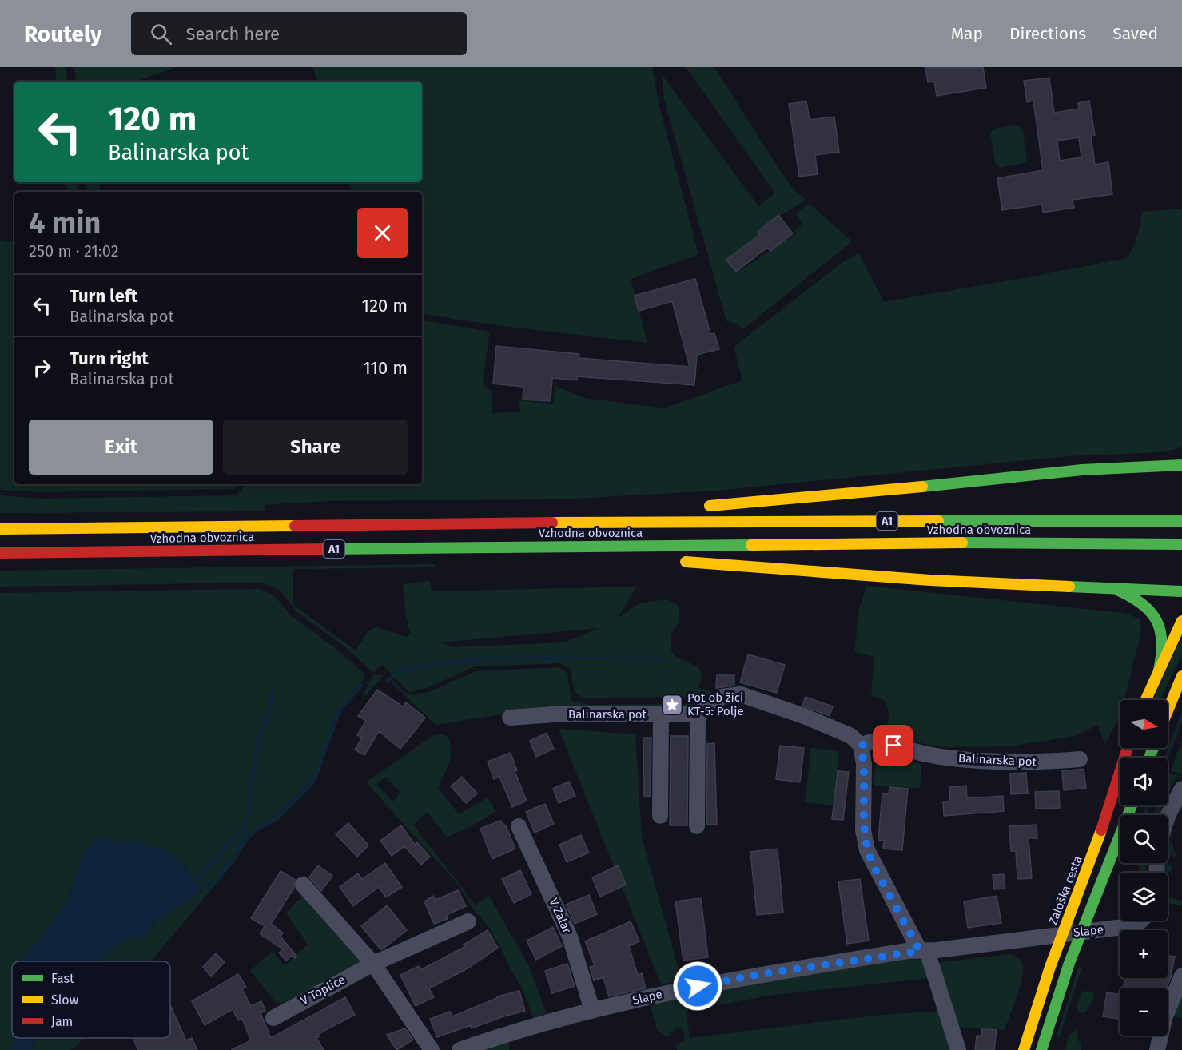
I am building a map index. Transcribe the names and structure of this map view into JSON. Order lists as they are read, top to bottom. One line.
{"streets":{"main road":["A1","Vzhodna obvoznica","Zaloška cesta"],"street":["Balinarska pot","V Zalar","Slape","V Toplice"]},"crossings":[["Zaloška cesta","Slape"],["V Zalar","Slape"]],"places":{"place":["Pot ob žici KT-5: Polje"]},"legend":["Fast","Slow","Jam"],"north":"right","page":{"header":"Routely","search":"Search here","nav":["Map","Directions","Saved"],"turn":["120 m","Balinarska pot"],"heading":["4 min","250 m · 21:02"],"list":[{"name":"Turn left","note":"Balinarska pot","value":"120 m"},{"name":"Turn right","note":"Balinarska pot","value":"110 m"}],"buttons":["Exit","Share"],"map_buttons":["+","−"]}}
